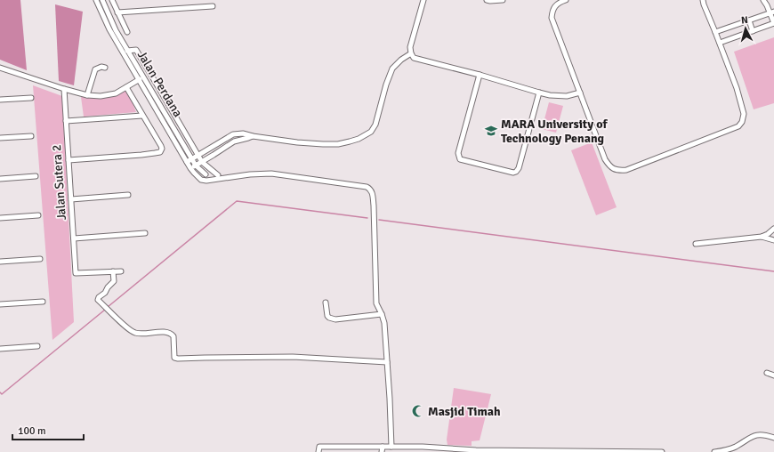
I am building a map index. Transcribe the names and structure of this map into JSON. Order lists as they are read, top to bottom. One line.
{"streets":{"street":["Jalan Perdana","Jalan Sutera 2"]},"places":{"school or university":["MARA University of Technology Penang"],"mosque":["Masjid Timah"]},"scale_bar":"100 m","north":"top"}
